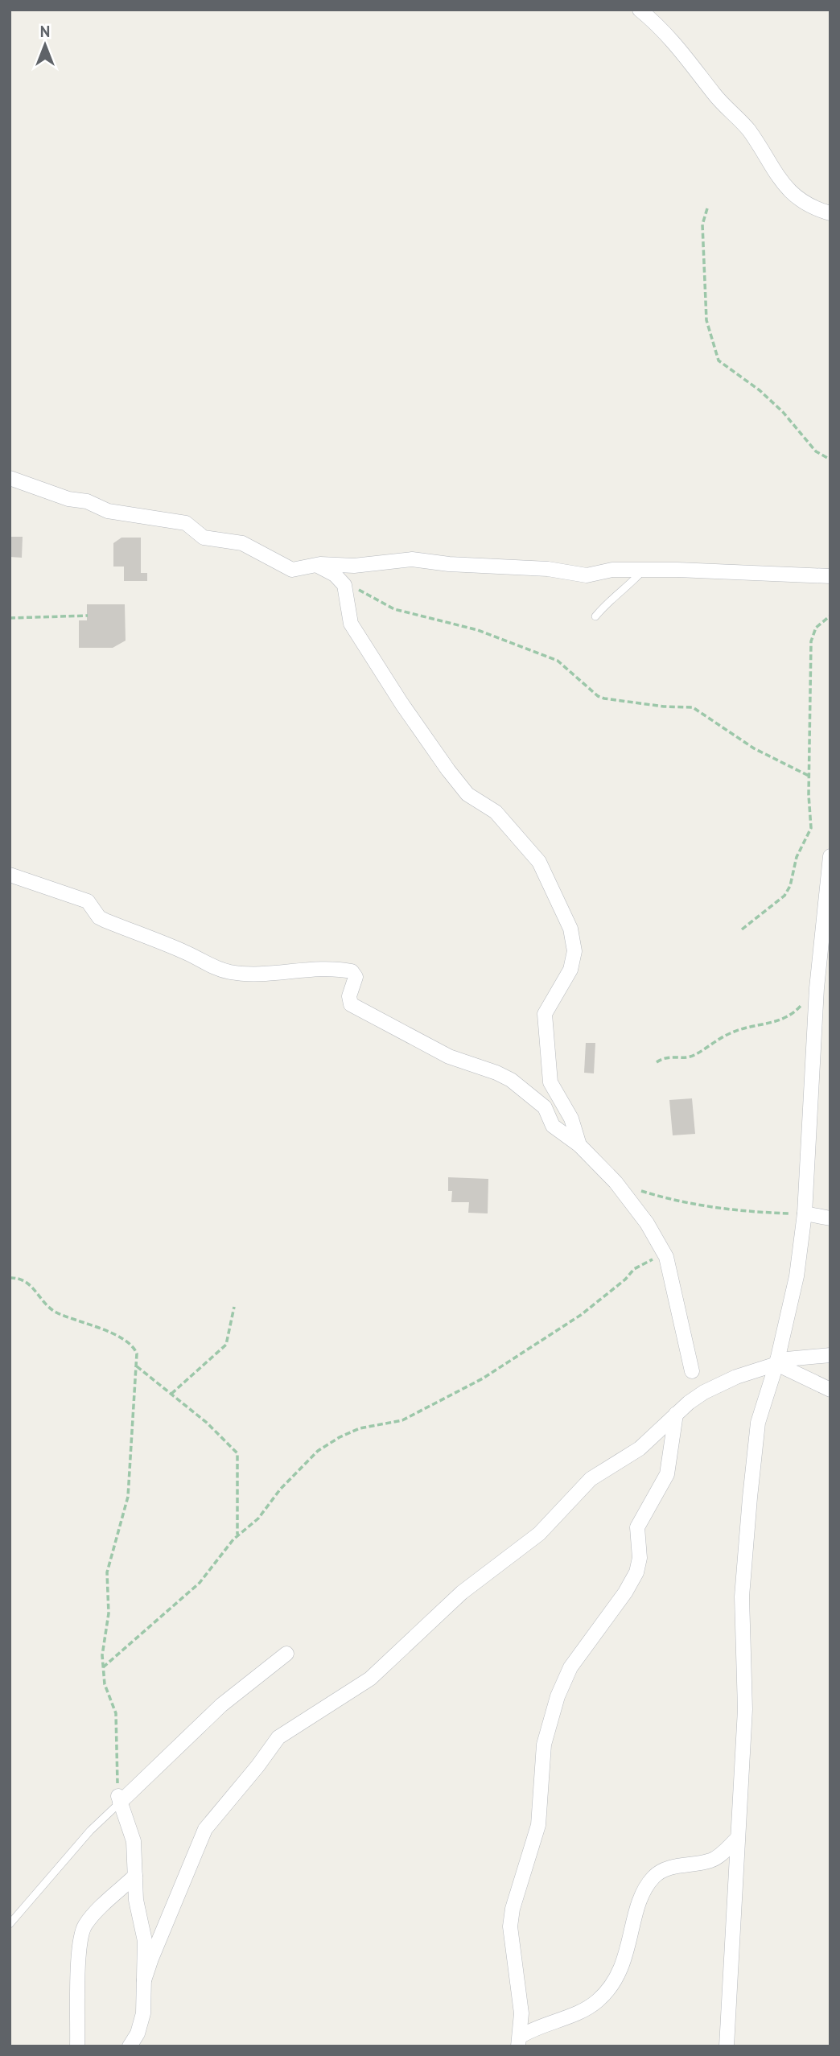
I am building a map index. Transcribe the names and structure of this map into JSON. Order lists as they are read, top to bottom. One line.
{"north":"top"}
